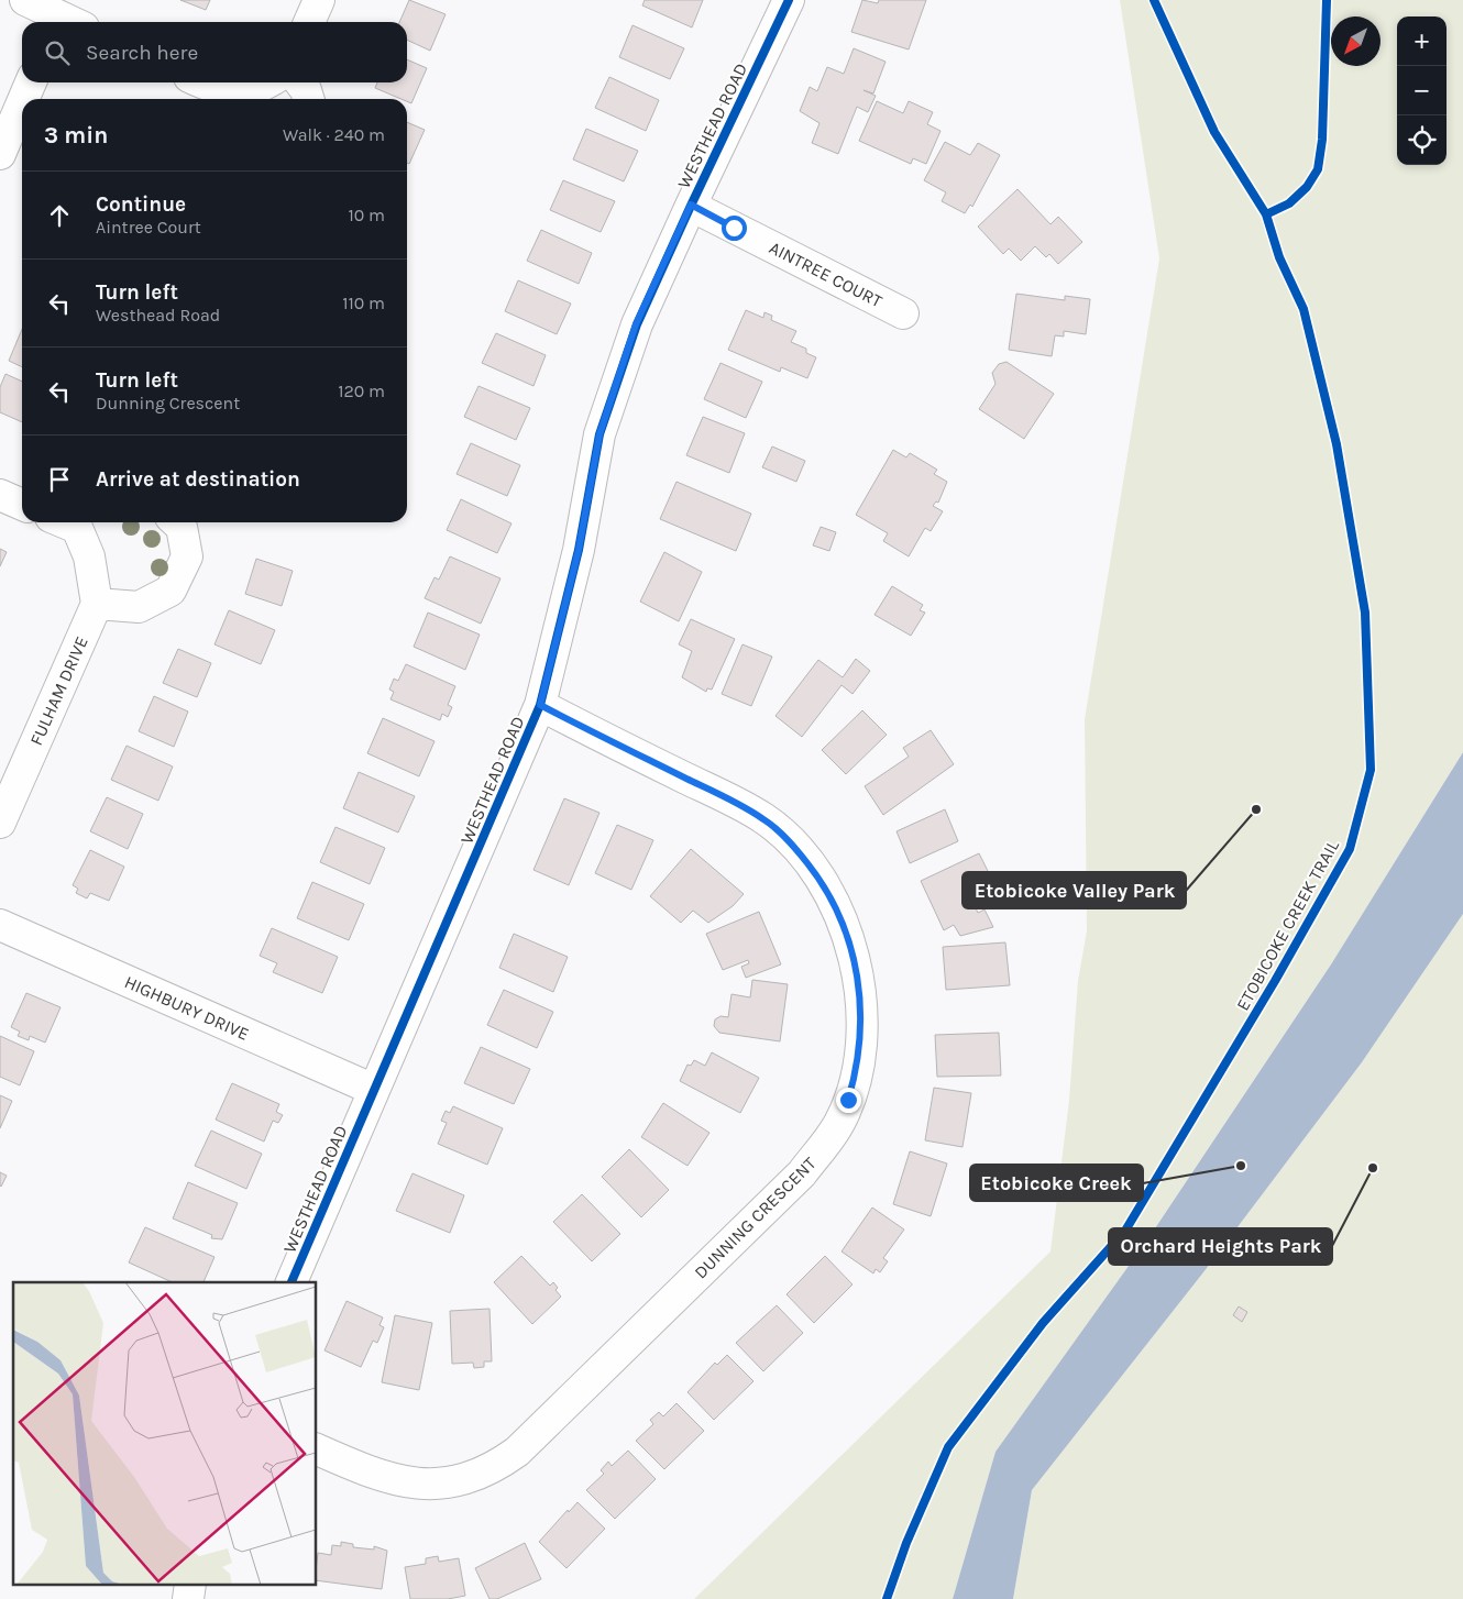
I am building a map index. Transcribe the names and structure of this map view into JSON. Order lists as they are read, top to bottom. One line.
{"streets":{"street":["WESTHEAD ROAD","AINTREE COURT","FULHAM DRIVE","HIGHBURY DRIVE","DUNNING CRESCENT"],"cycle path":["ETOBICOKE CREEK TRAIL"]},"crossings":[["WESTHEAD ROAD","AINTREE COURT"],["WESTHEAD ROAD","HIGHBURY DRIVE"],["WESTHEAD ROAD","DUNNING CRESCENT"]],"places":["Etobicoke Valley Park","Etobicoke Creek","Orchard Heights Park"],"north":"bottom left","page":{"map_buttons":["+","−"],"search":"Search here","heading":["3 min","Walk · 240 m"],"list":[["Continue","Aintree Court","10 m"],["Turn left","Westhead Road","110 m"],["Turn left","Dunning Crescent","120 m"],"Arrive at destination"]}}
